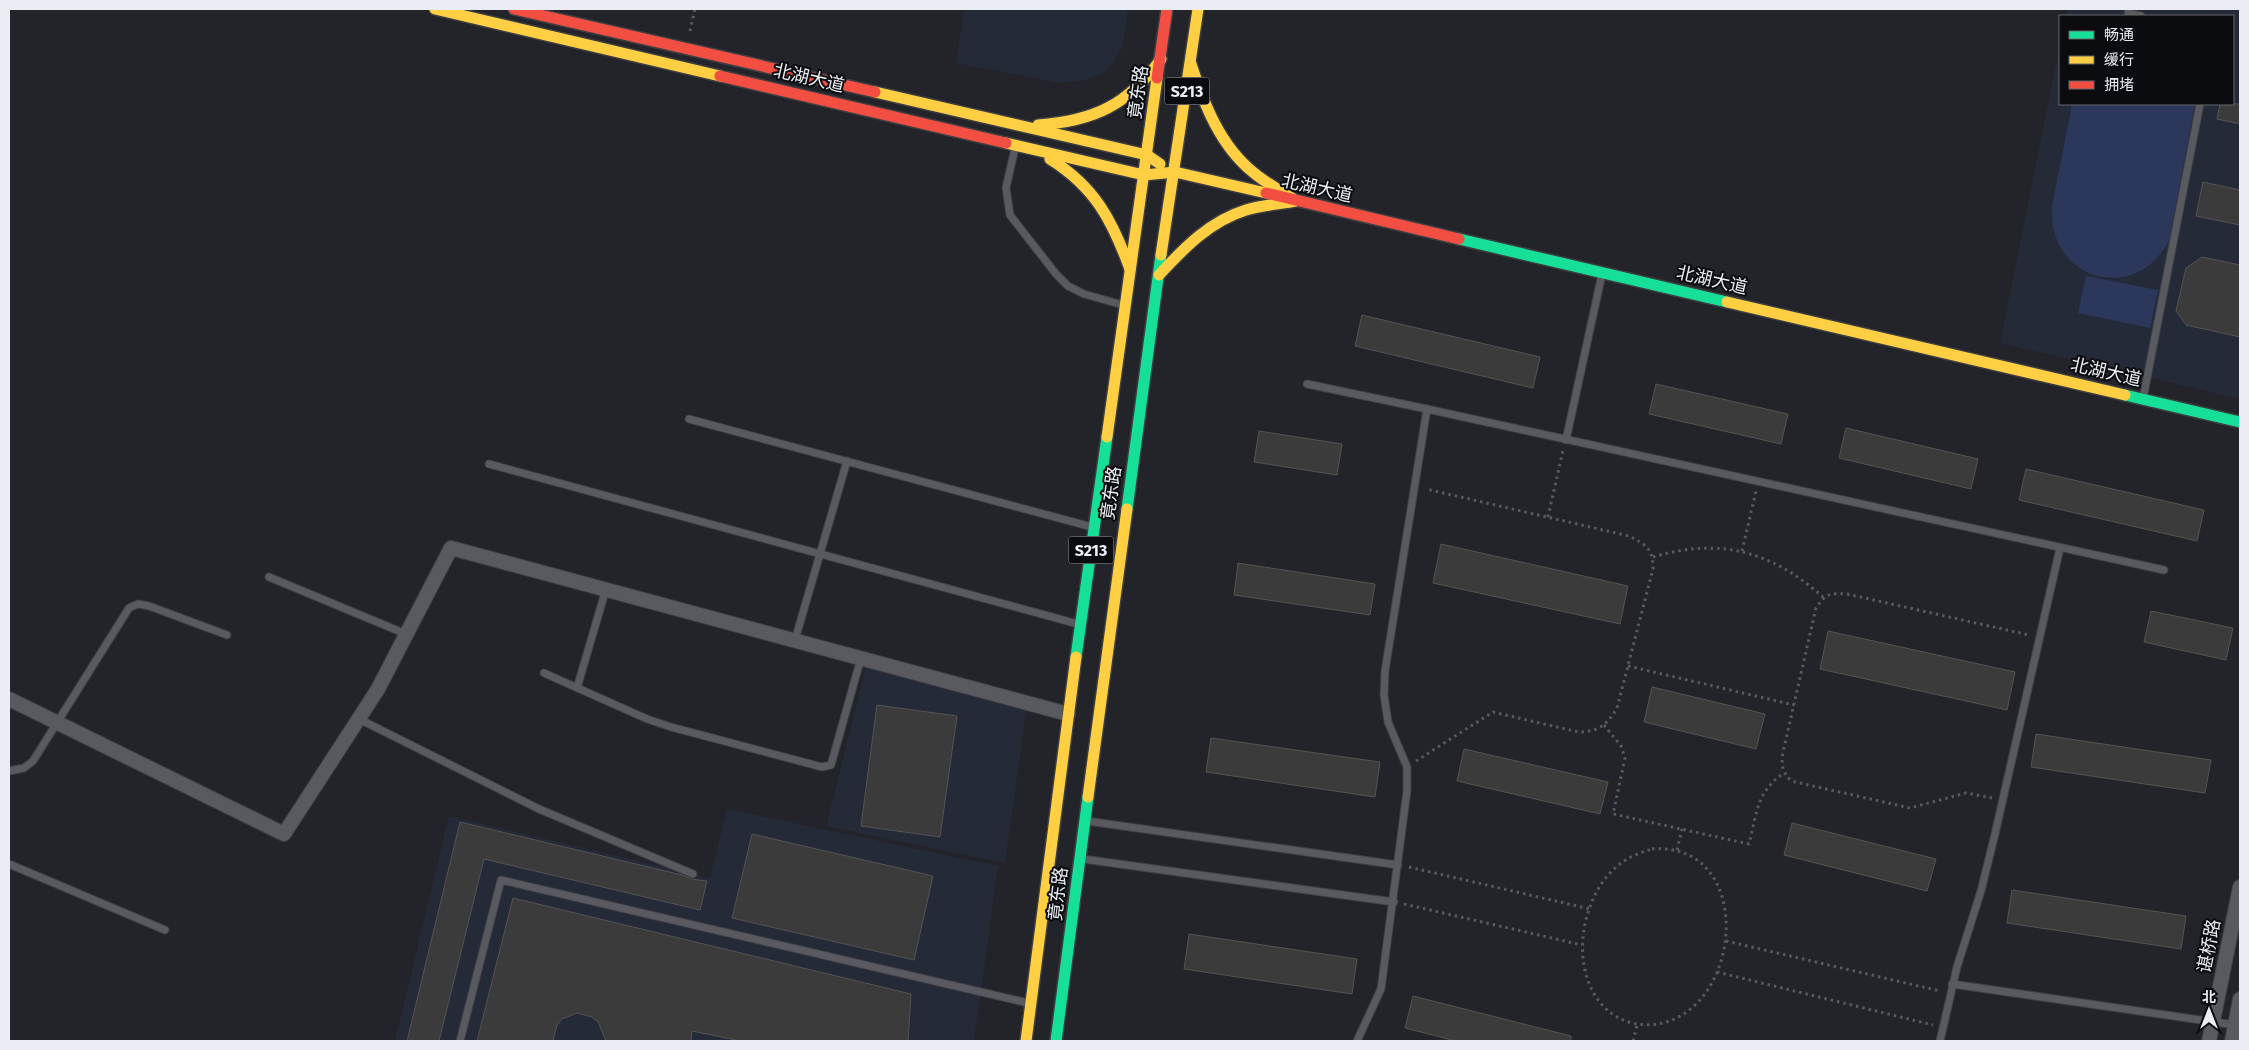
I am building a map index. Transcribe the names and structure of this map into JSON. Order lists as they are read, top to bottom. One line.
{"streets":{"main road":["北湖大道","S213","竟东路"],"street":["谌桥路"]},"crossings":[["北湖大道","竟东路"]],"legend":["畅通","缓行","拥堵"],"north":"top"}
